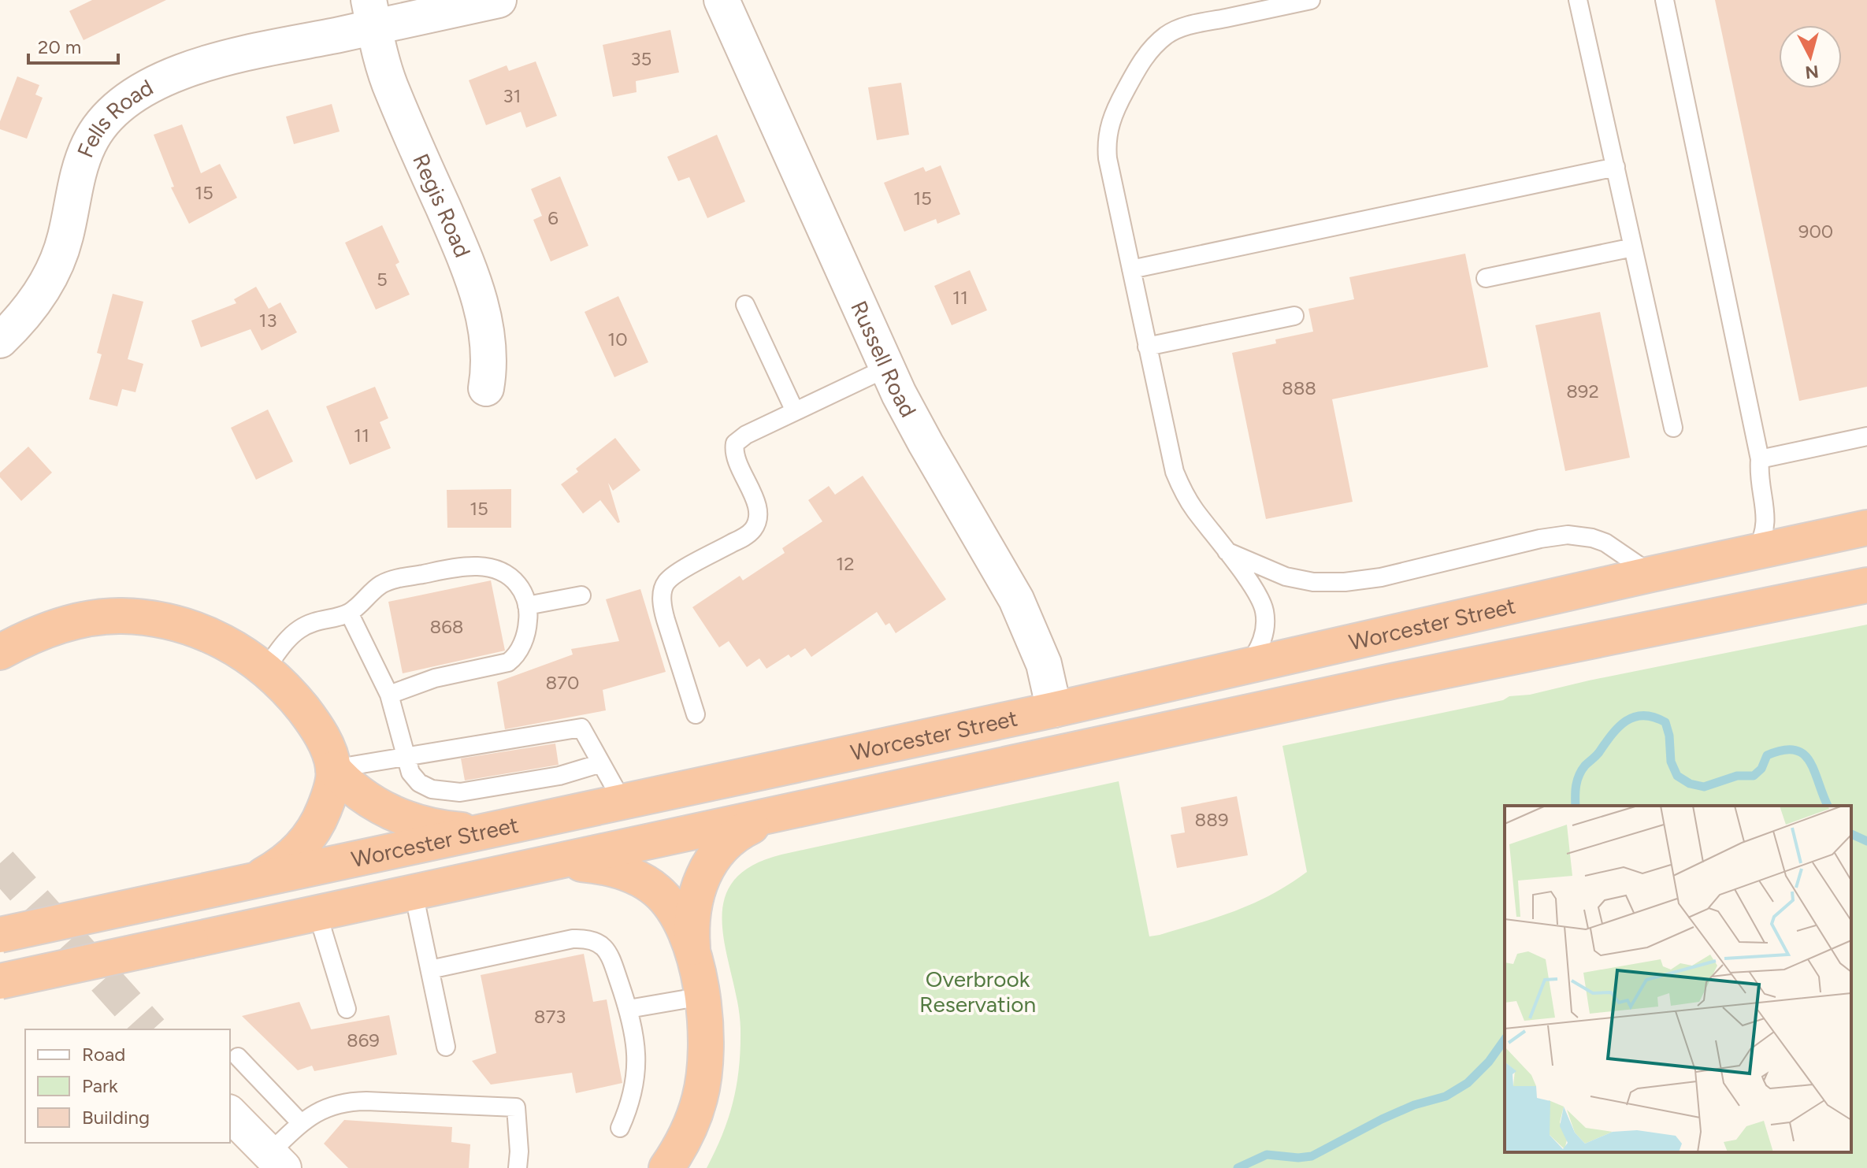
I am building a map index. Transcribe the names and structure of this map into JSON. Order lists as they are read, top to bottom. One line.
{"streets":{"highway":["Worcester Street"],"street":["Fells Road","Regis Road","Russell Road"]},"crossings":[["Fells Road","Regis Road"],["Russell Road","Worcester Street"]],"parks":["Overbrook Reservation"],"house_numbers":["35","31","15","15","6","900","5","11","13","10","888","892","11","15","12","868","870","889","873","869"],"legend":["Road","Park","Building"],"scale_bar":"20 m","north":"bottom"}
